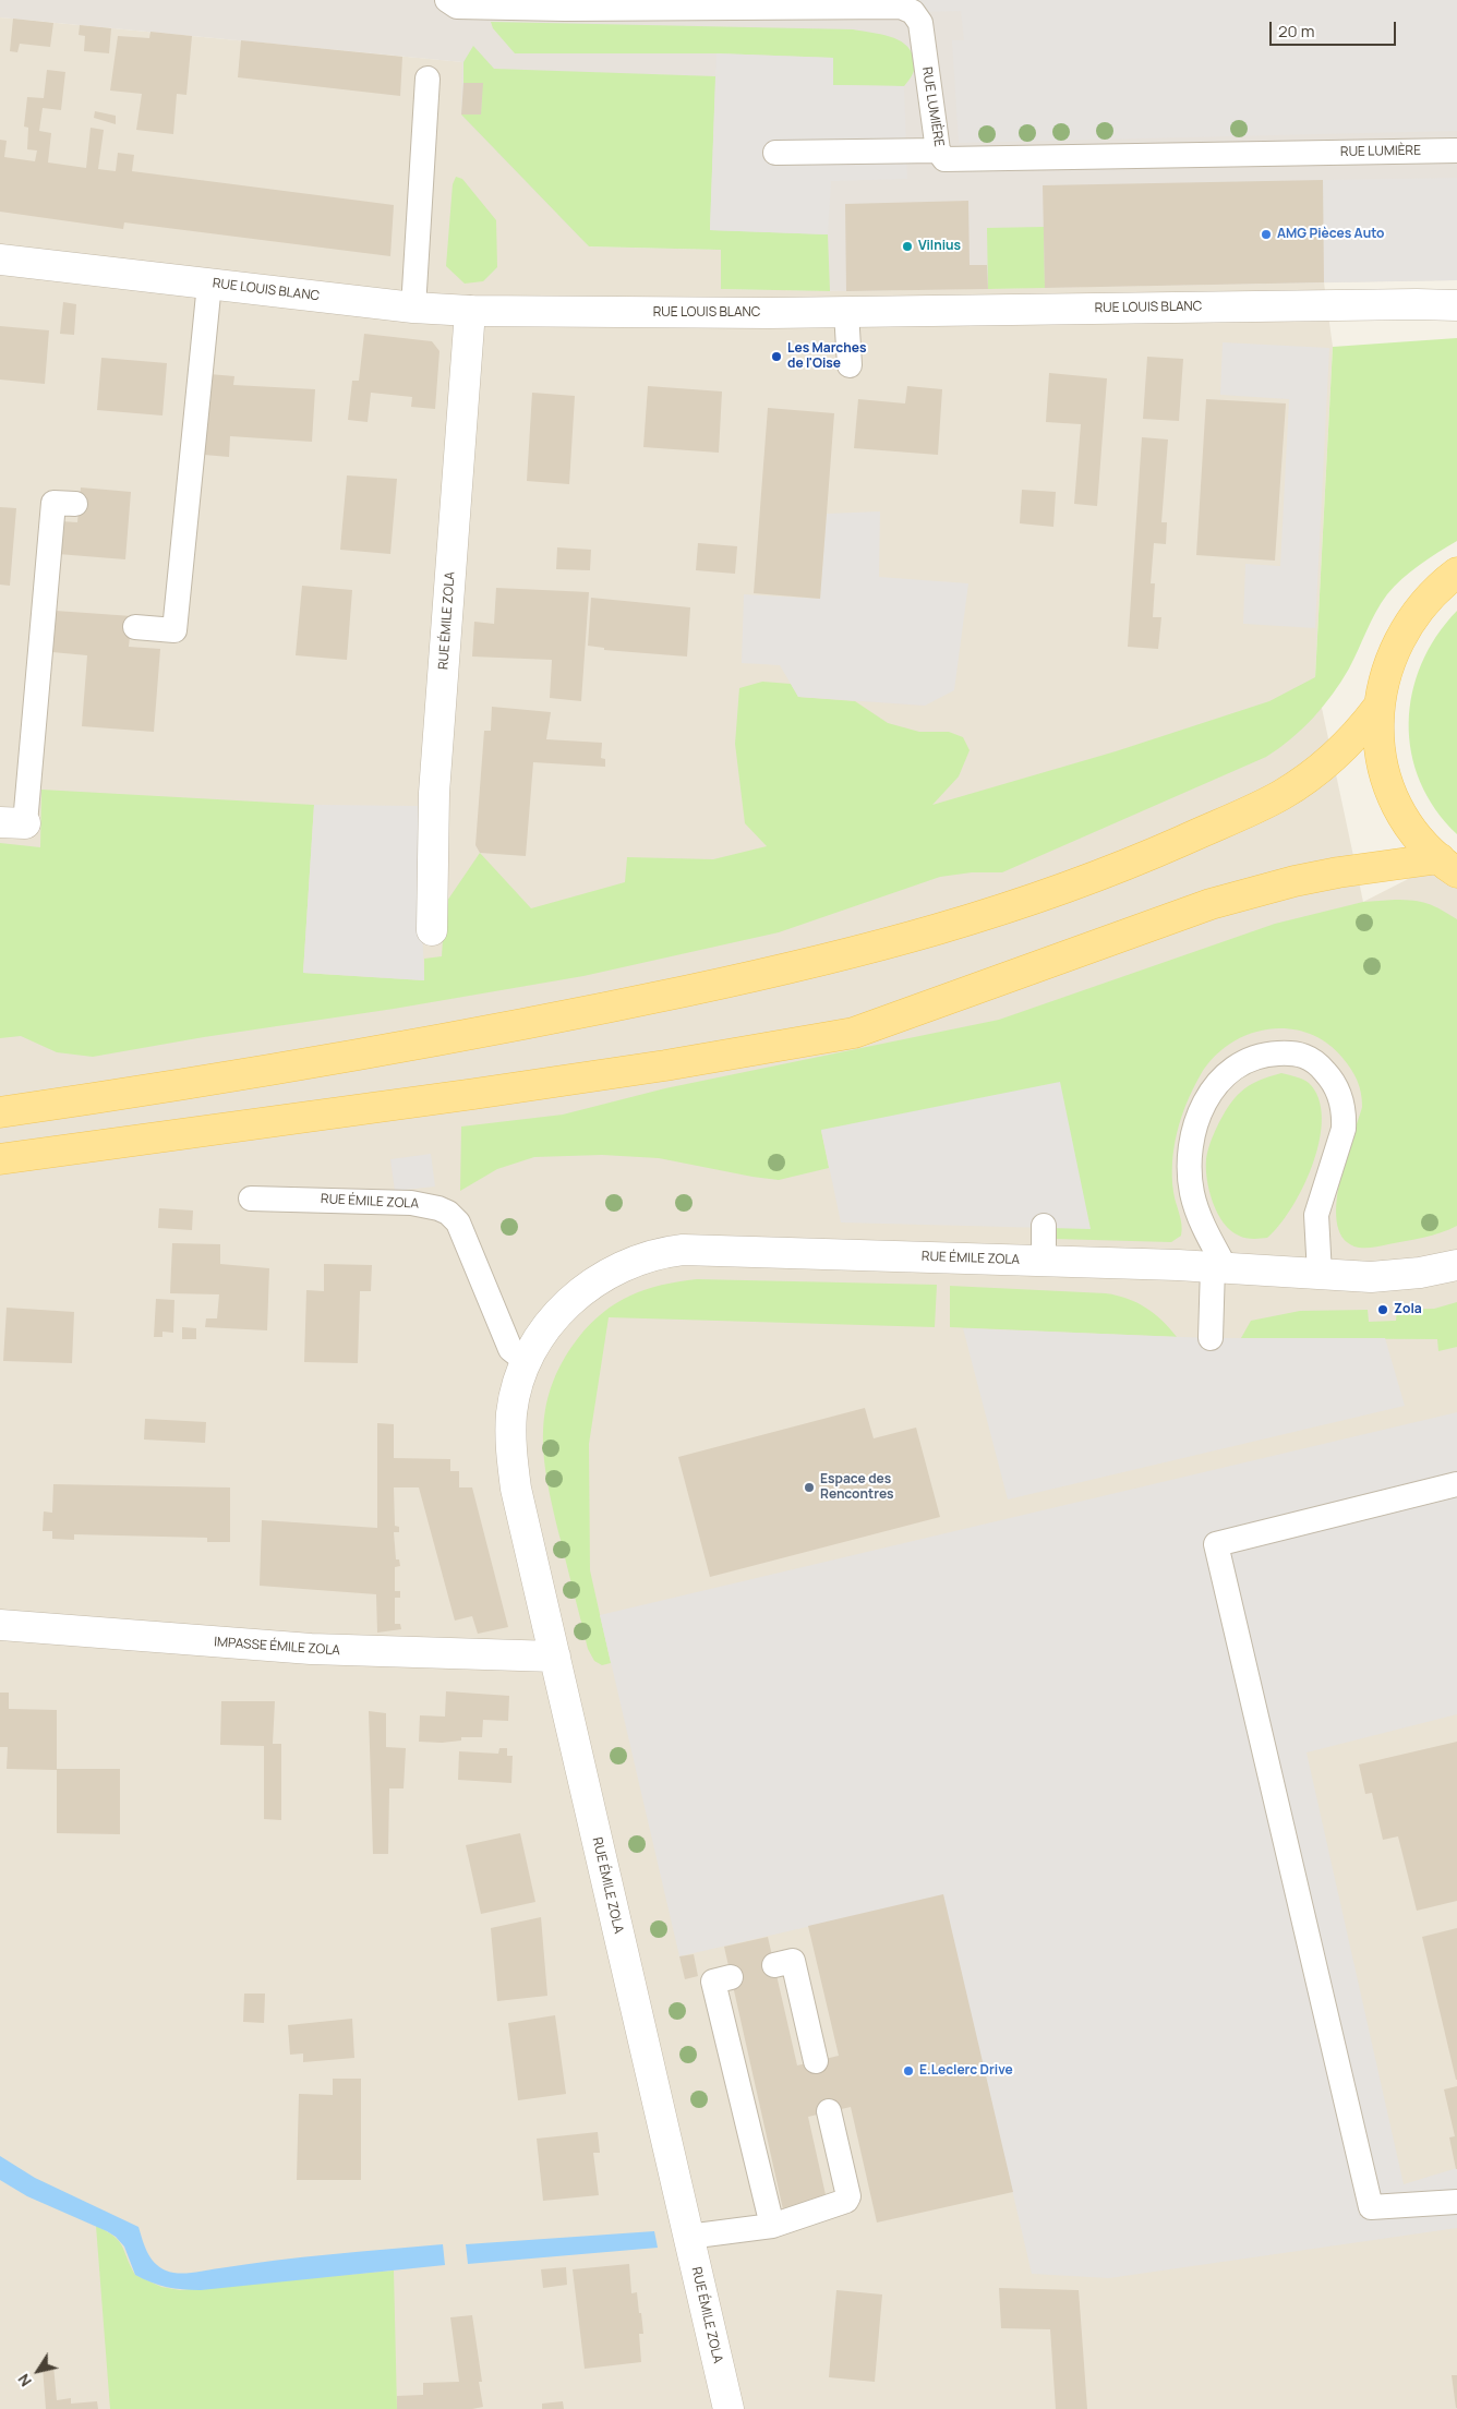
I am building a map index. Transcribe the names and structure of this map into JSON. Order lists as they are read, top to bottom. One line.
{"streets":{"street":["RUE LOUIS BLANC","RUE ÉMILE ZOLA","IMPASSE ÉMILE ZOLA"],"lane":["RUE LUMIÈRE"]},"crossings":[["RUE LOUIS BLANC","RUE ÉMILE ZOLA"],["RUE ÉMILE ZOLA","IMPASSE ÉMILE ZOLA"]],"places":["AMG Pièces Auto","Vilnius","Les Marches de l'Oise","Zola","Espace des Rencontres","E.Leclerc Drive"],"scale_bar":"20 m","north":"bottom left"}
